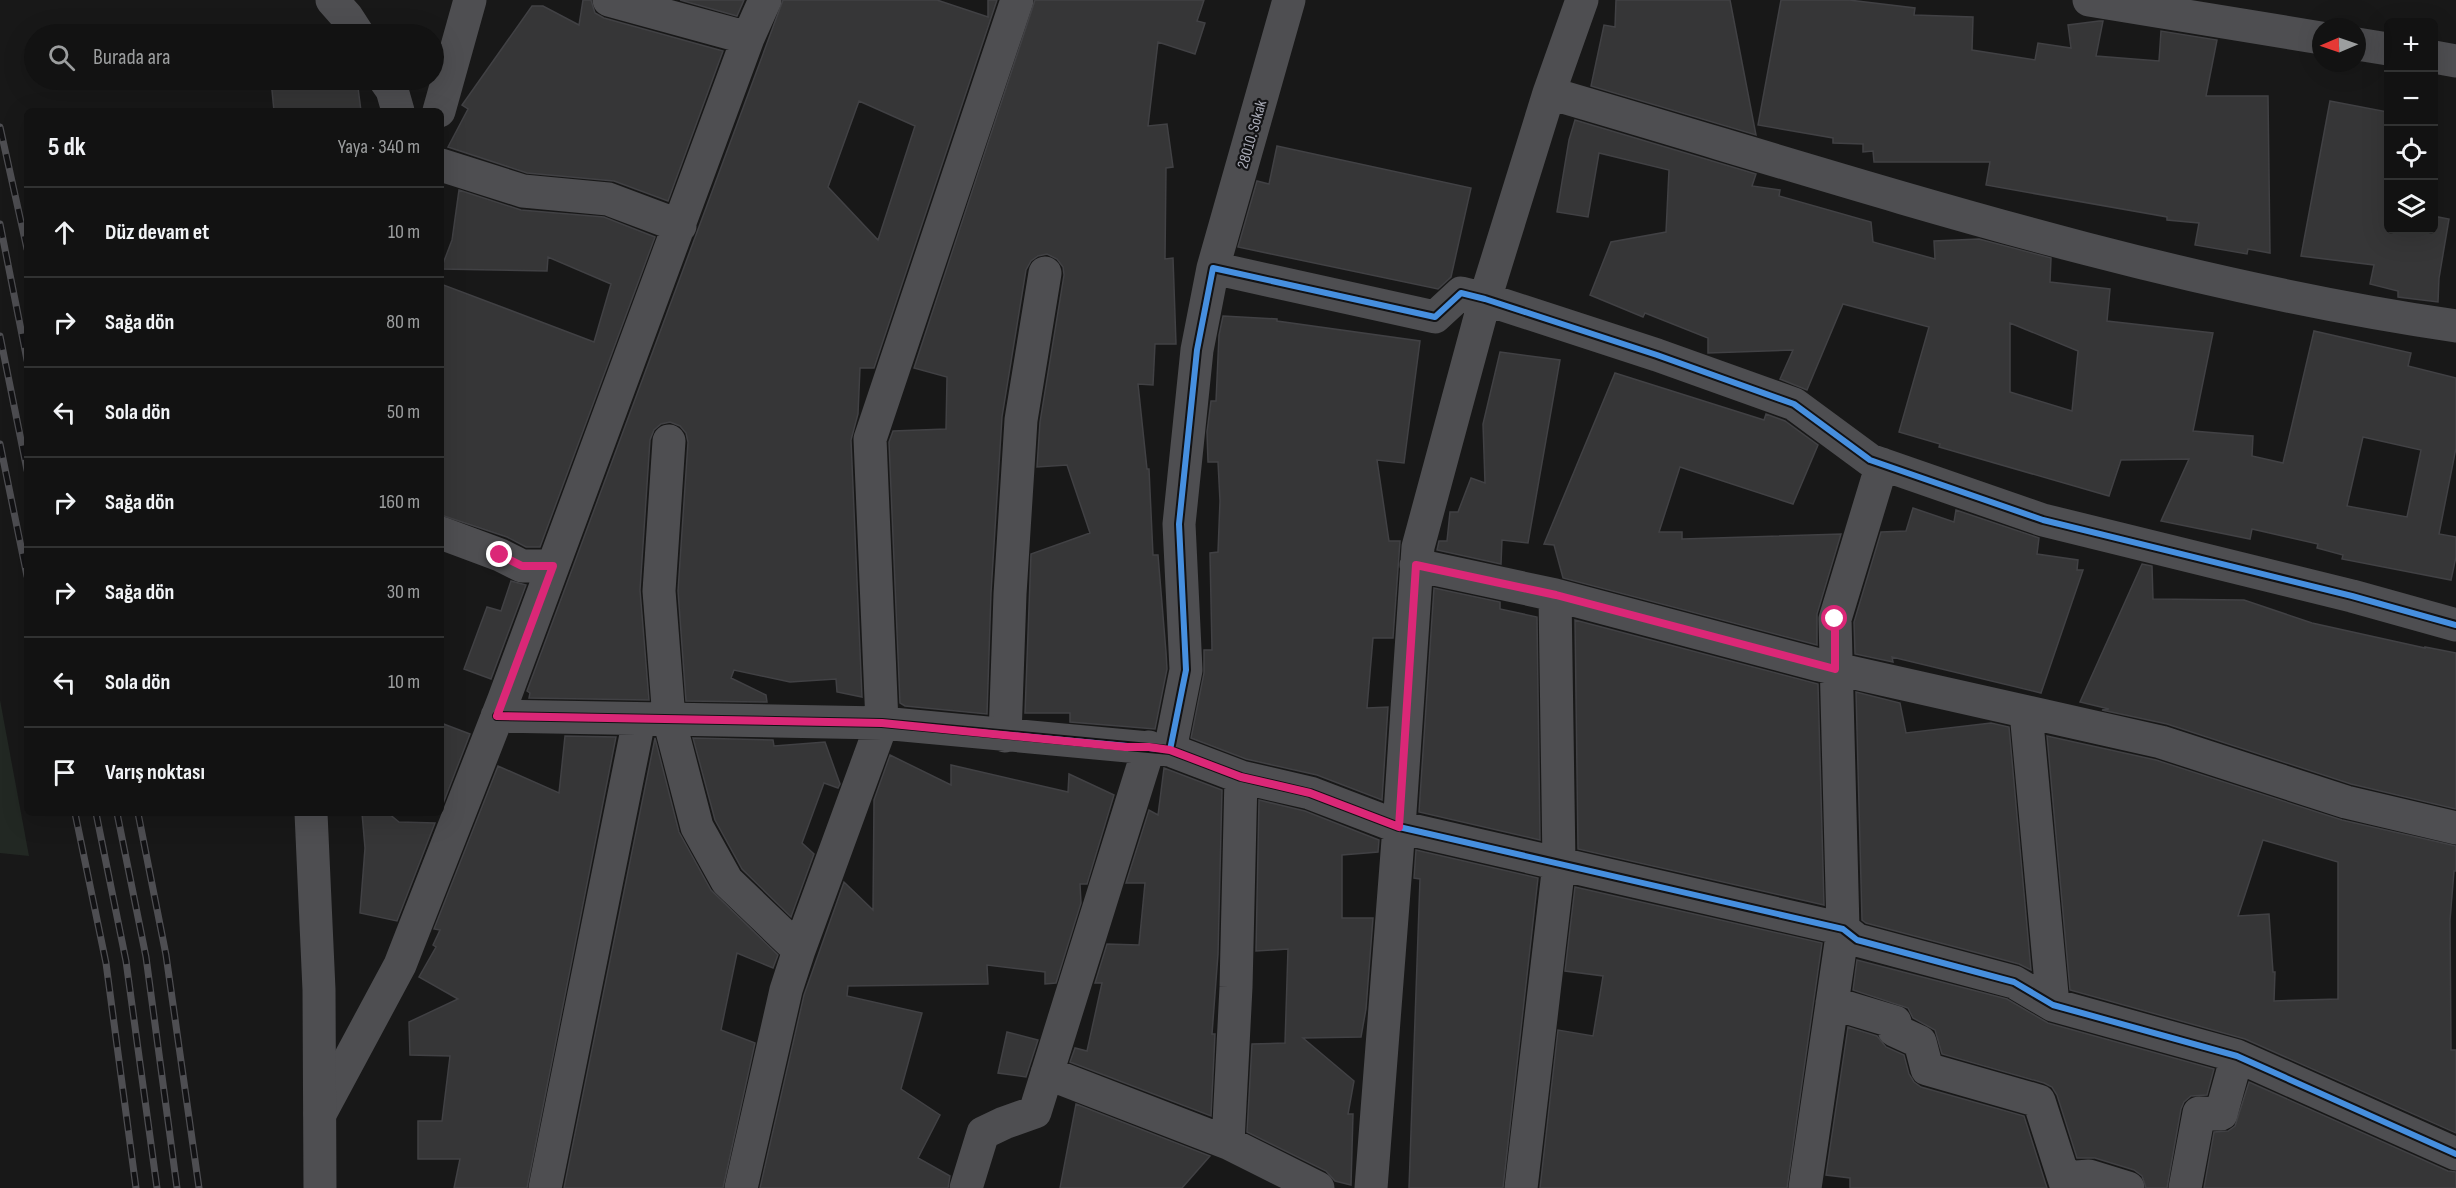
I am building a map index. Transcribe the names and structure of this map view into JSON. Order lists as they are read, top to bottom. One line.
{"streets":{"street":["28010. Sokak"]},"north":"left","page":{"map_buttons":["+","−"],"search":"Burada ara","heading":["5 dk","Yaya · 340 m"],"list":[["Düz devam et","10 m"],["Sağa dön","80 m"],["Sola dön","50 m"],["Sağa dön","160 m"],["Sağa dön","30 m"],["Sola dön","10 m"],"Varış noktası"]}}
